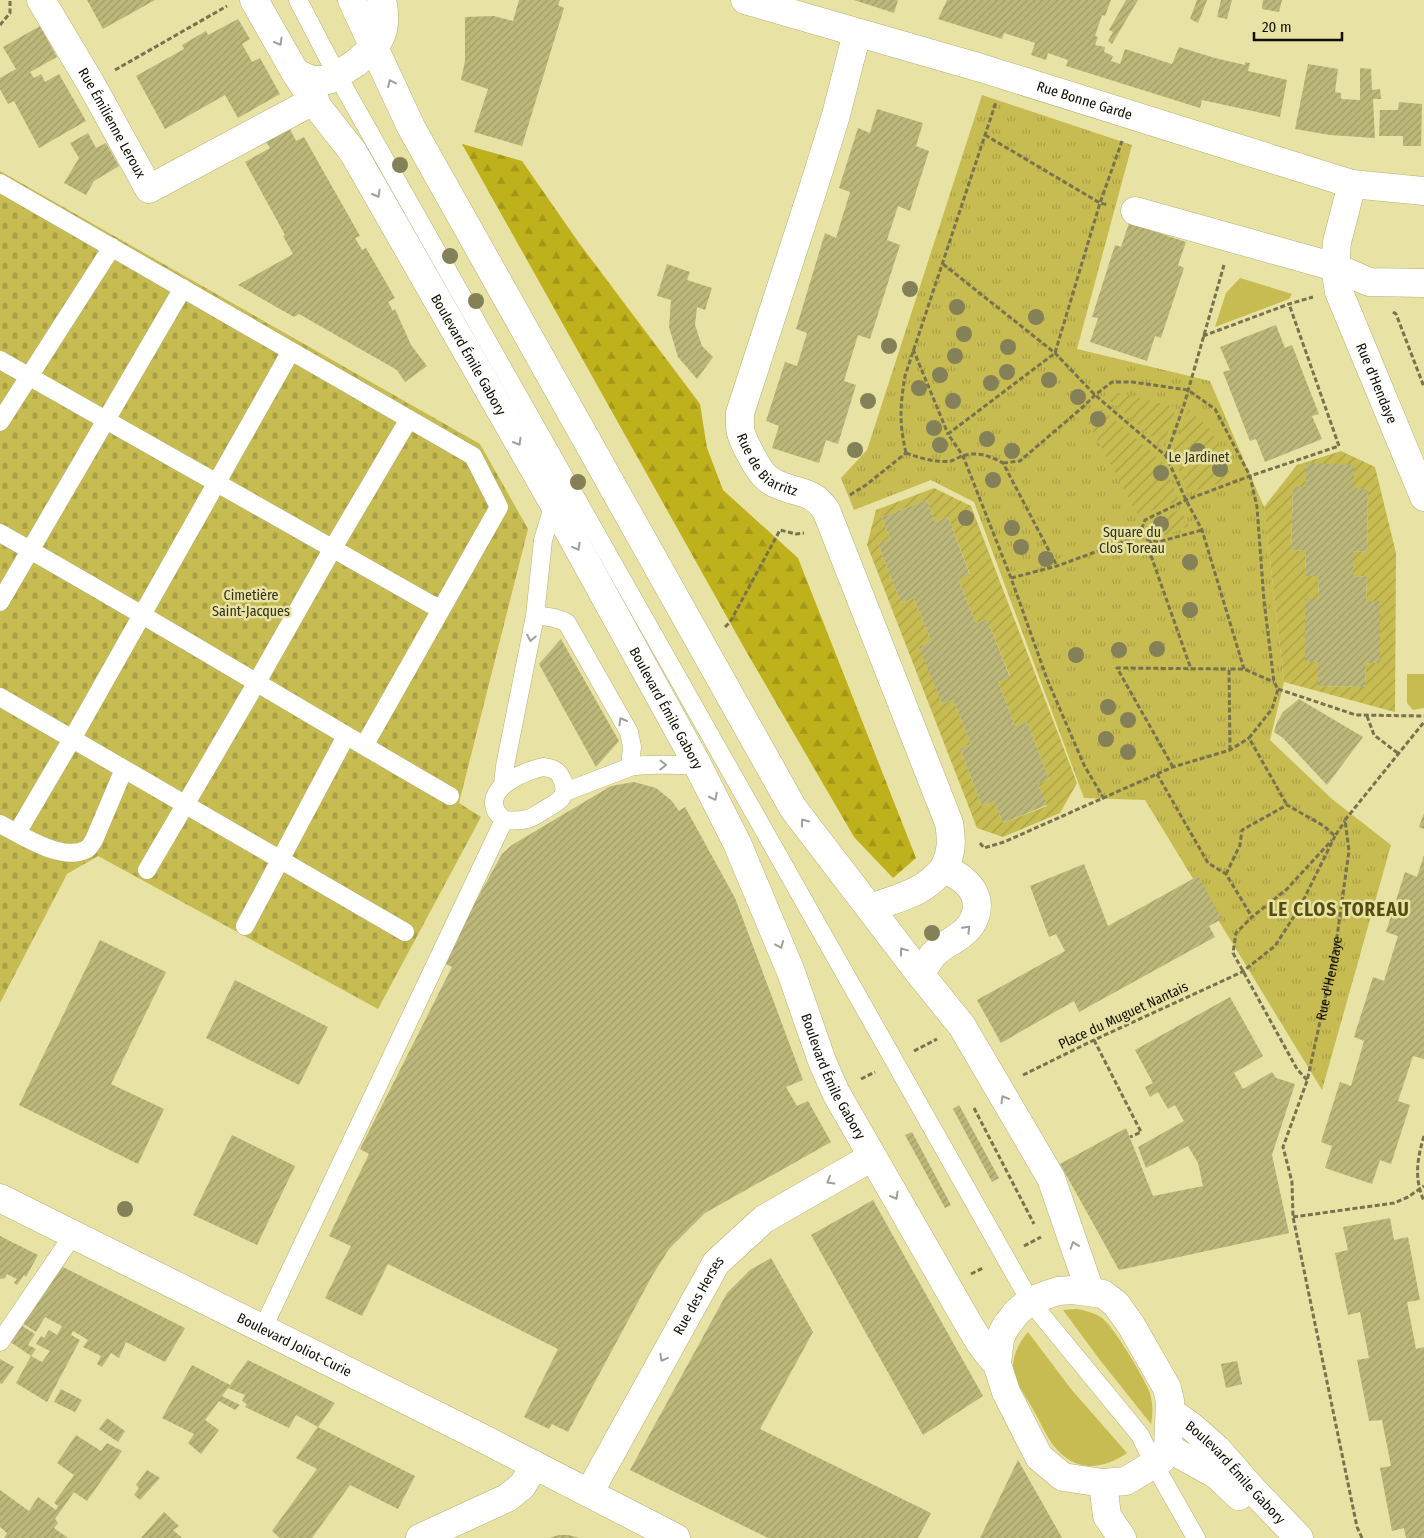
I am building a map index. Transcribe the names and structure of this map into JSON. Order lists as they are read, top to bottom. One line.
{"streets":{"main road":["Rue Bonne Garde","Rue Émilienne Leroux","Boulevard Émile Gabory","Rue d'Hendaye","Rue de Biarritz","Rue des Herses","Boulevard Joliot-Curie"],"path":["Place du Muguet Nantais"]},"crossings":[["Rue Bonne Garde","Rue d'Hendaye"],["Rue Bonne Garde","Rue de Biarritz"],["Rue Émilienne Leroux","Boulevard Émile Gabory"],["Boulevard Émile Gabory","Rue des Herses"],["Rue des Herses","Boulevard Joliot-Curie"]],"one_way":["Rue des Herses"],"districts":["LE CLOS TOREAU"],"parks":["Le Jardinet","Square du Clos Toreau","Cimetière Saint-Jacques"],"scale_bar":"20 m"}
